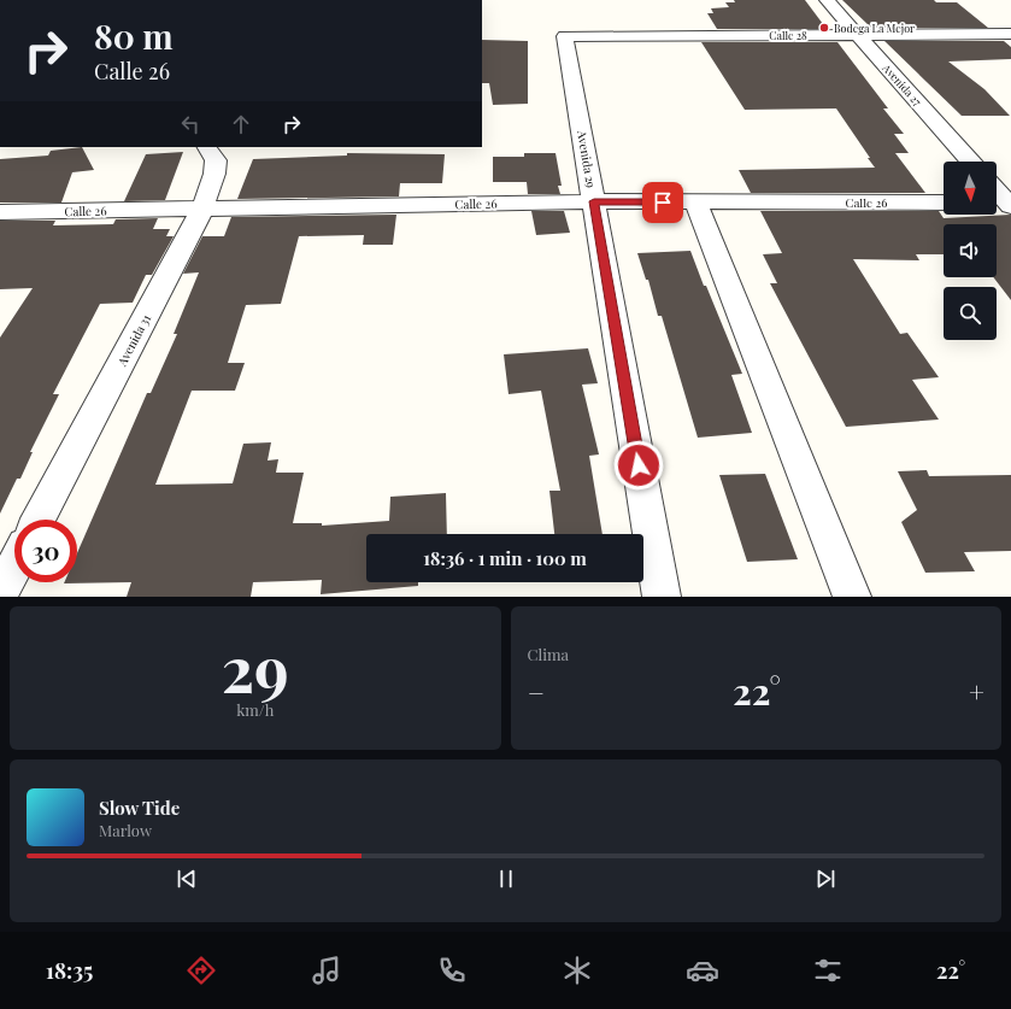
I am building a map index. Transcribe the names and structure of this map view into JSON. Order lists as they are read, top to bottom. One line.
{"streets":{"street":["Calle 28","Avenida 27","Avenida 29","Calle 26","Avenida 31"]},"crossings":[["Calle 28","Avenida 27"],["Calle 28","Avenida 29"],["Avenida 29","Calle 26"],["Calle 26","Avenida 31"]],"places":["Bodega La Mejor"],"north":"bottom","page":{"turn":["80 m","Calle 26"],"limit":"30","trip":"18:36 · 1 min · 100 m","tile":[["29","km/h"],"Clima"],"heat":["−","22°","+"],"song":["Slow Tide","Marlow"],"tabs":["18:35","22°"]}}
